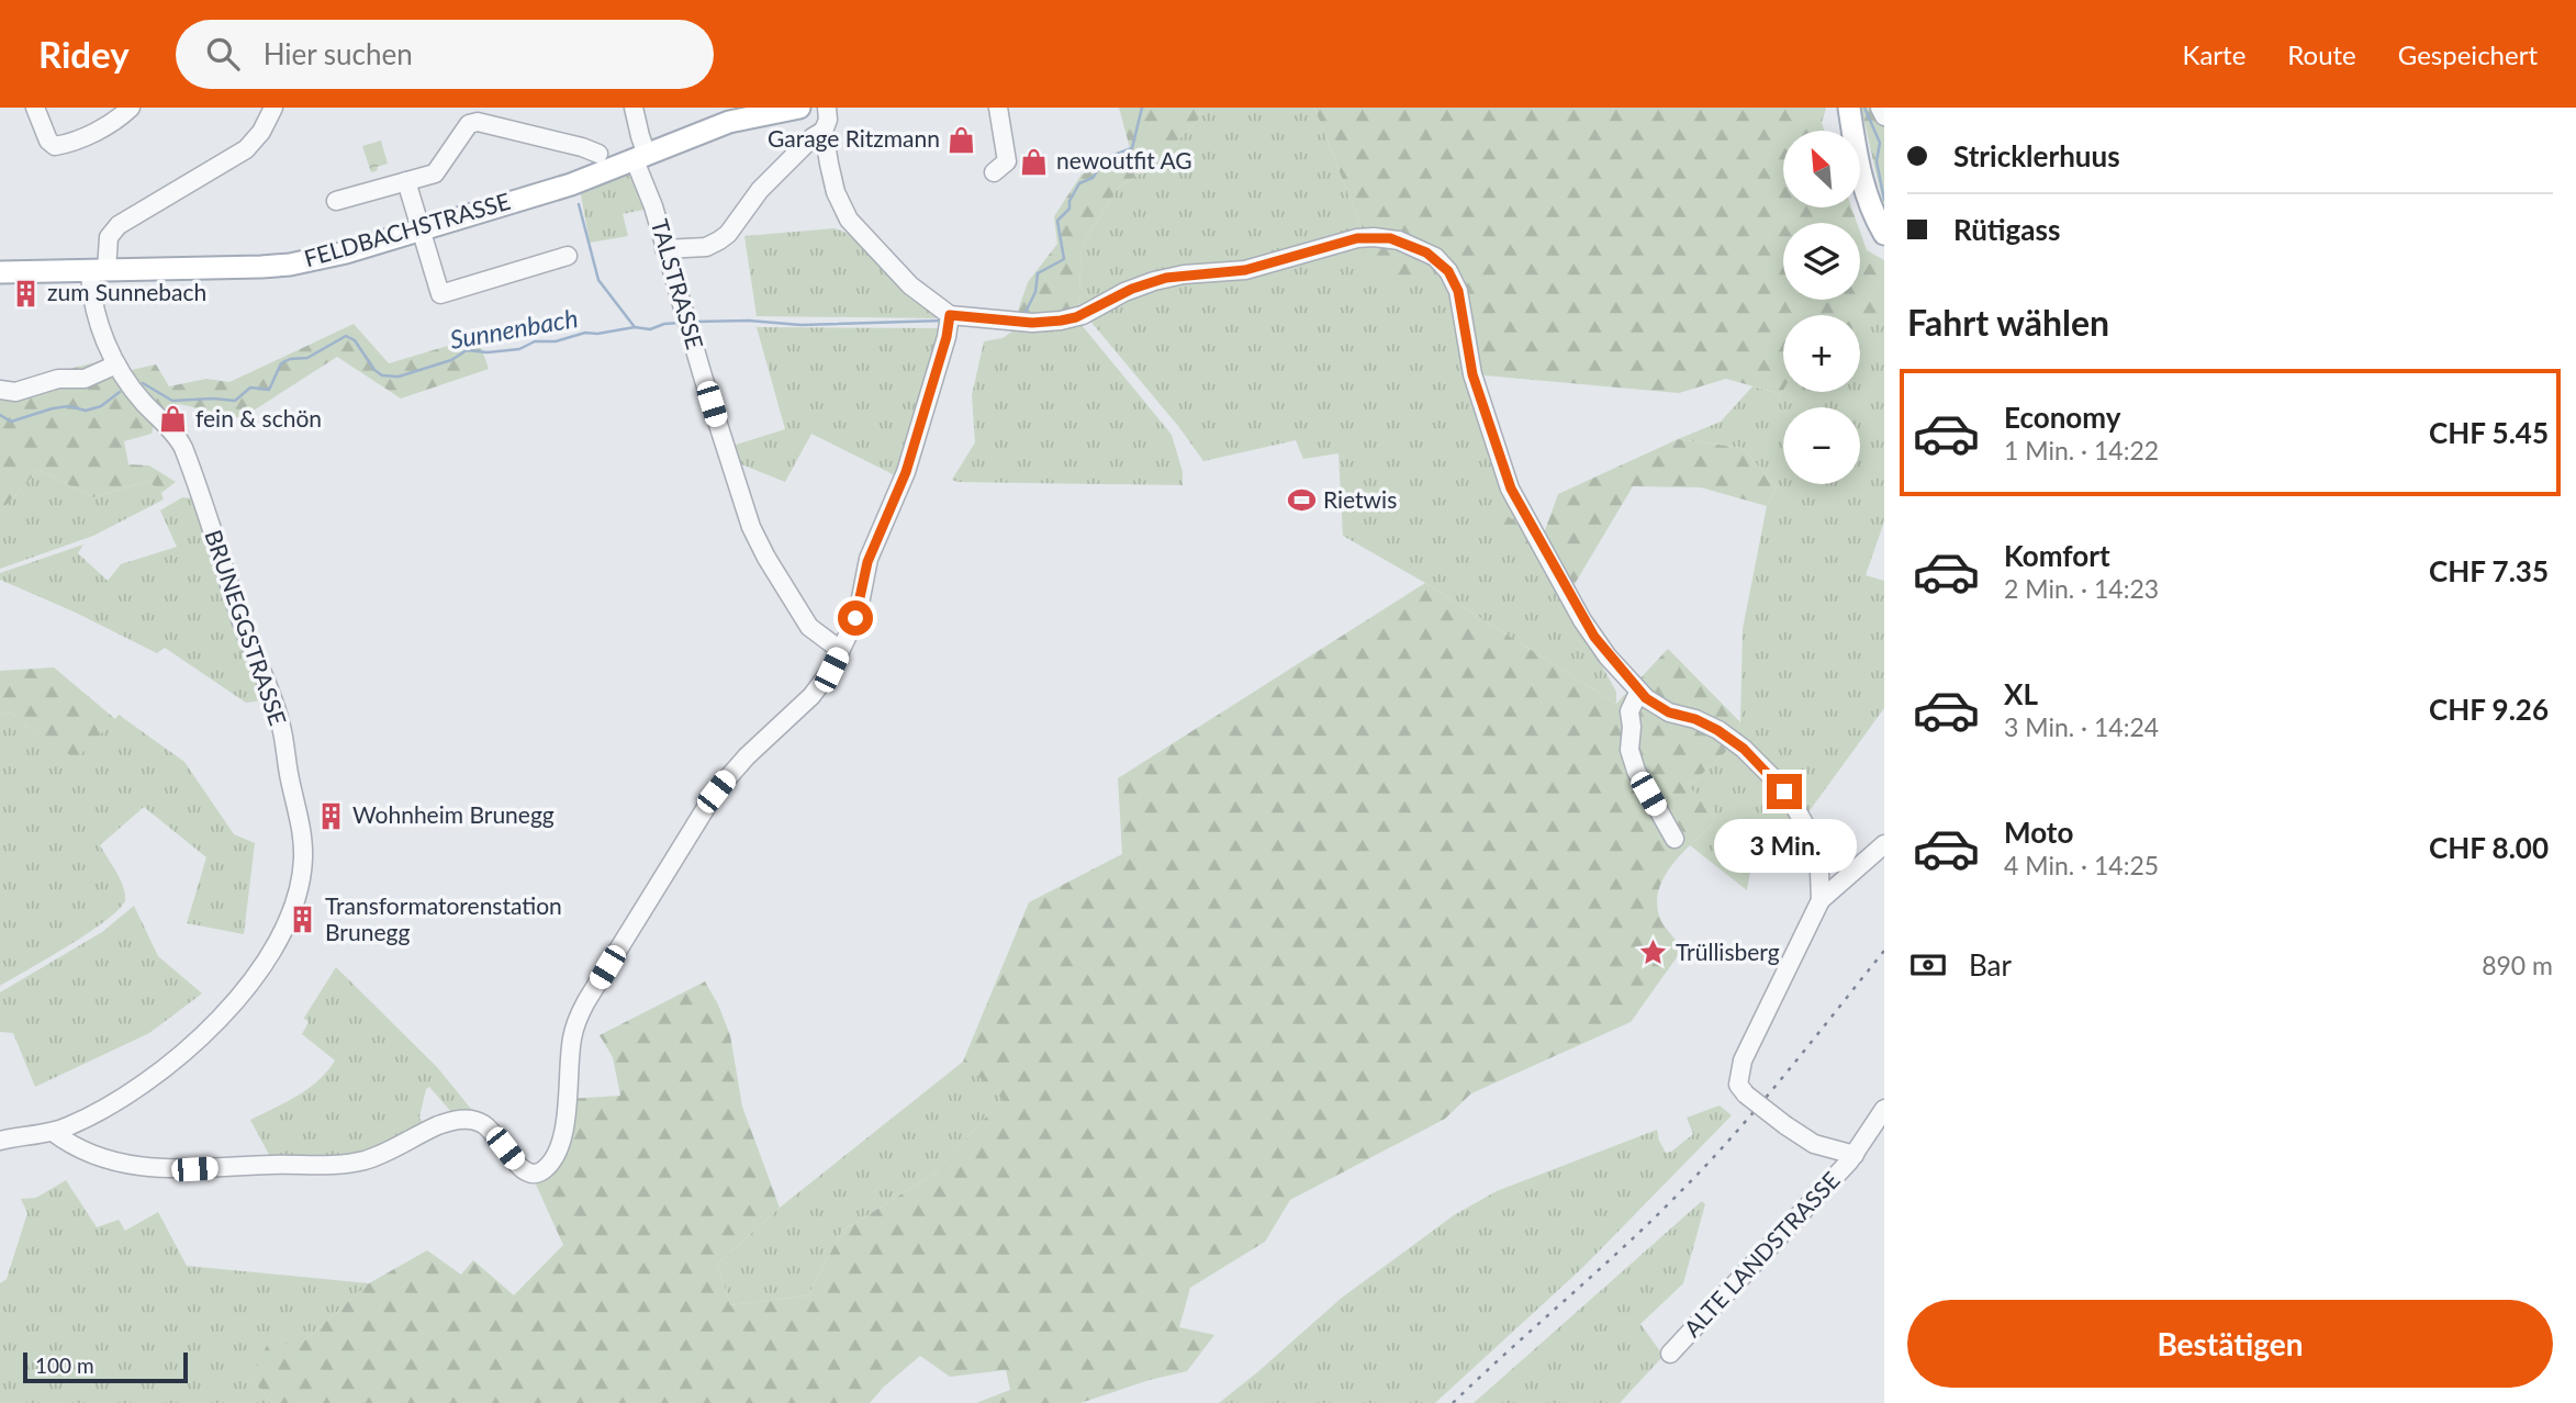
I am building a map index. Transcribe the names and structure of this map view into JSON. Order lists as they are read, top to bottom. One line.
{"streets":{"main road":["FELDBACHSTRASSE"],"street":["TALSTRASSE","BRUNEGGSTRASSE","ALTE LANDSTRASSE"]},"crossings":[["FELDBACHSTRASSE","TALSTRASSE"],["FELDBACHSTRASSE","BRUNEGGSTRASSE"]],"water":["Sunnenbach"],"places":{"shop":["Garage Ritzmann","newoutfit AG","fein & schön"],"building":["zum Sunnebach","Wohnheim Brunegg","Transformatorenstation Brunegg"],"sports":["Rietwis"],"place":["Trüllisberg"]},"scale_bar":"100 m","north":"top left","page":{"header":"Ridey","search":"Hier suchen","nav":["Karte","Route","Gespeichert"],"banner":["Stricklerhuus","Rütigass"],"map_buttons":["+","−"],"heading":"Fahrt wählen","list":[{"name":"Economy","note":"1 Min. · 14:22","value":"CHF 5.45"},{"name":"Komfort","note":"2 Min. · 14:23","value":"CHF 7.35"},{"name":"XL","note":"3 Min. · 14:24","value":"CHF 9.26"},{"name":"Moto","note":"4 Min. · 14:25","value":"CHF 8.00"}],"bubble":"3 Min.","pay":["Bar","890 m"],"buttons":"Bestätigen","scale":"100 m"}}
